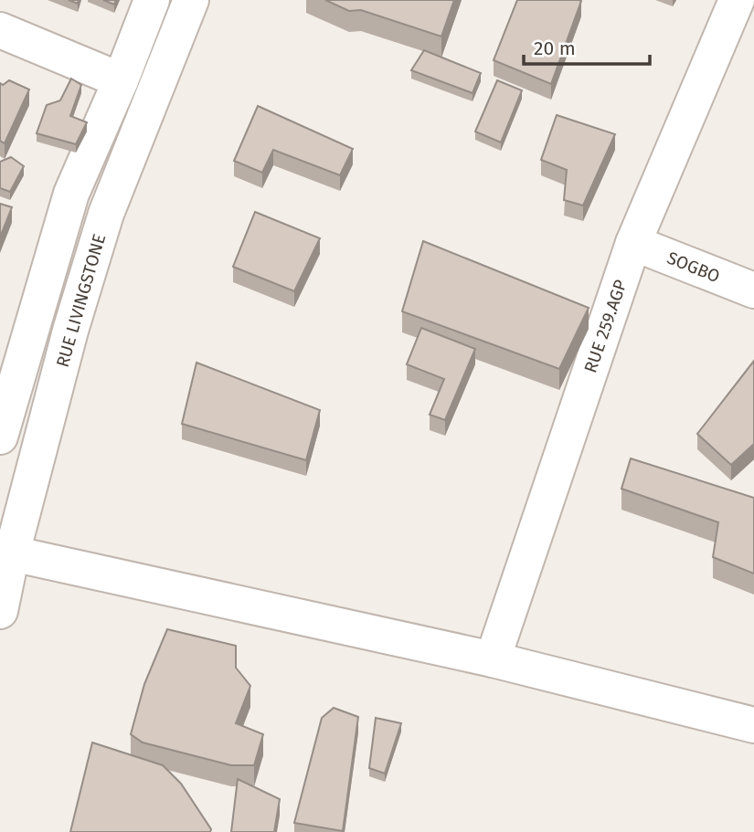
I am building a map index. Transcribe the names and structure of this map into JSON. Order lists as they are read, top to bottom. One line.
{"streets":{"street":["SOGBO","RUE LIVINGSTONE","RUE 259.AGP"]},"crossings":[["SOGBO","RUE 259.AGP"]],"scale_bar":"20 m"}
